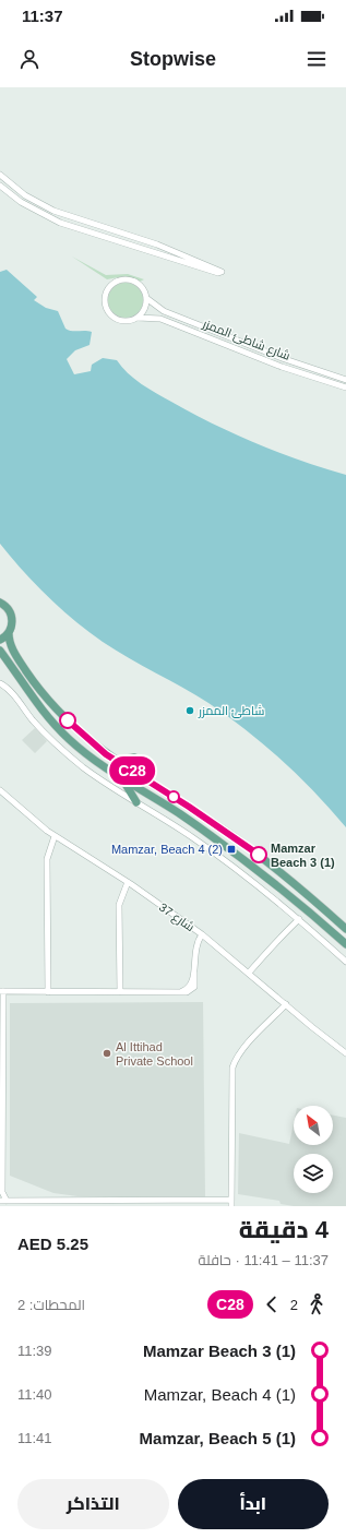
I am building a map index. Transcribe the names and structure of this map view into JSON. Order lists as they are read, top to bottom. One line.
{"streets":{"street":["شارع شاطئ الممزر","شارع 37"]},"places":{"other":["شاطئ الممزر","Mamzar Beach 3 (1)","Al Ittihad Private School"],"transit":["Mamzar, Beach 4 (2)"]},"lines":["bus line C28"],"north":"top left","page":{"status":"11:37","header":"Stopwise","on_map":"C28","heading":["4 دقيقة","11:37 – 11:41 · حافلة","AED 5.25"],"legs":["2","C28","المحطات: 2"],"list":[{"name":"Mamzar Beach 3 (1)","value":"11:39"},{"name":"Mamzar, Beach 4 (1)","value":"11:40"},{"name":"Mamzar, Beach 5 (1)","value":"11:41"}],"buttons":["ابدأ","التذاكر"]}}
